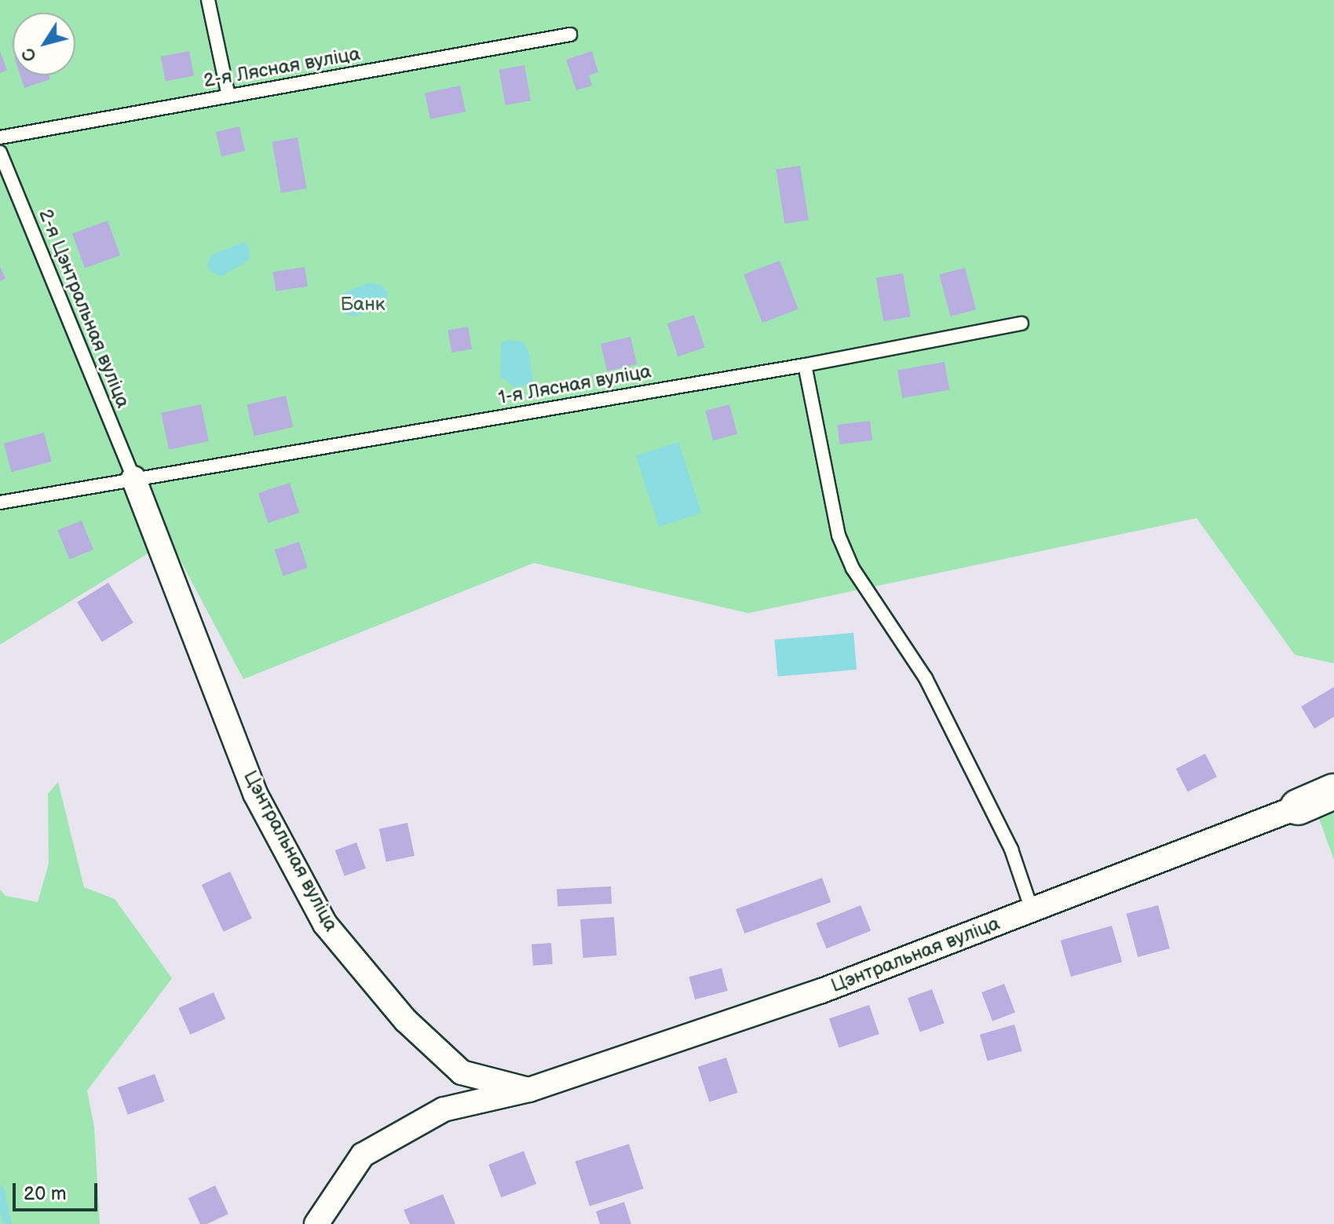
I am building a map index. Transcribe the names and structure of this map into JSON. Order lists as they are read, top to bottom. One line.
{"streets":{"street":["Цэнтральная вуліца"],"lane":["2-я Лясная вуліца","2-я Цэнтральная вуліца","1-я Лясная вуліца"]},"crossings":[["2-я Цэнтральная вуліца","1-я Лясная вуліца"],["2-я Цэнтральная вуліца","Цэнтральная вуліца"],["1-я Лясная вуліца","Цэнтральная вуліца"]],"parks":["Банк"],"scale_bar":"20 m","north":"bottom left"}
